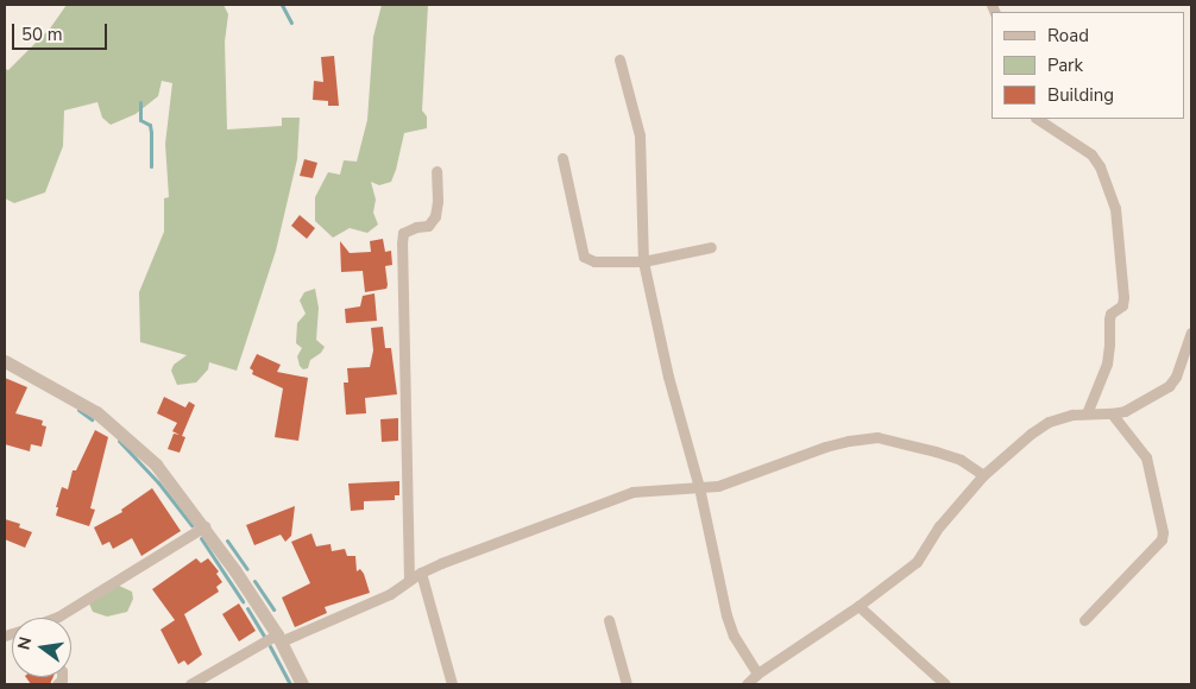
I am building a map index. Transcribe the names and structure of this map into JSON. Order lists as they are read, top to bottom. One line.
{"legend":["Road","Park","Building"],"scale_bar":"50 m","north":"left"}
